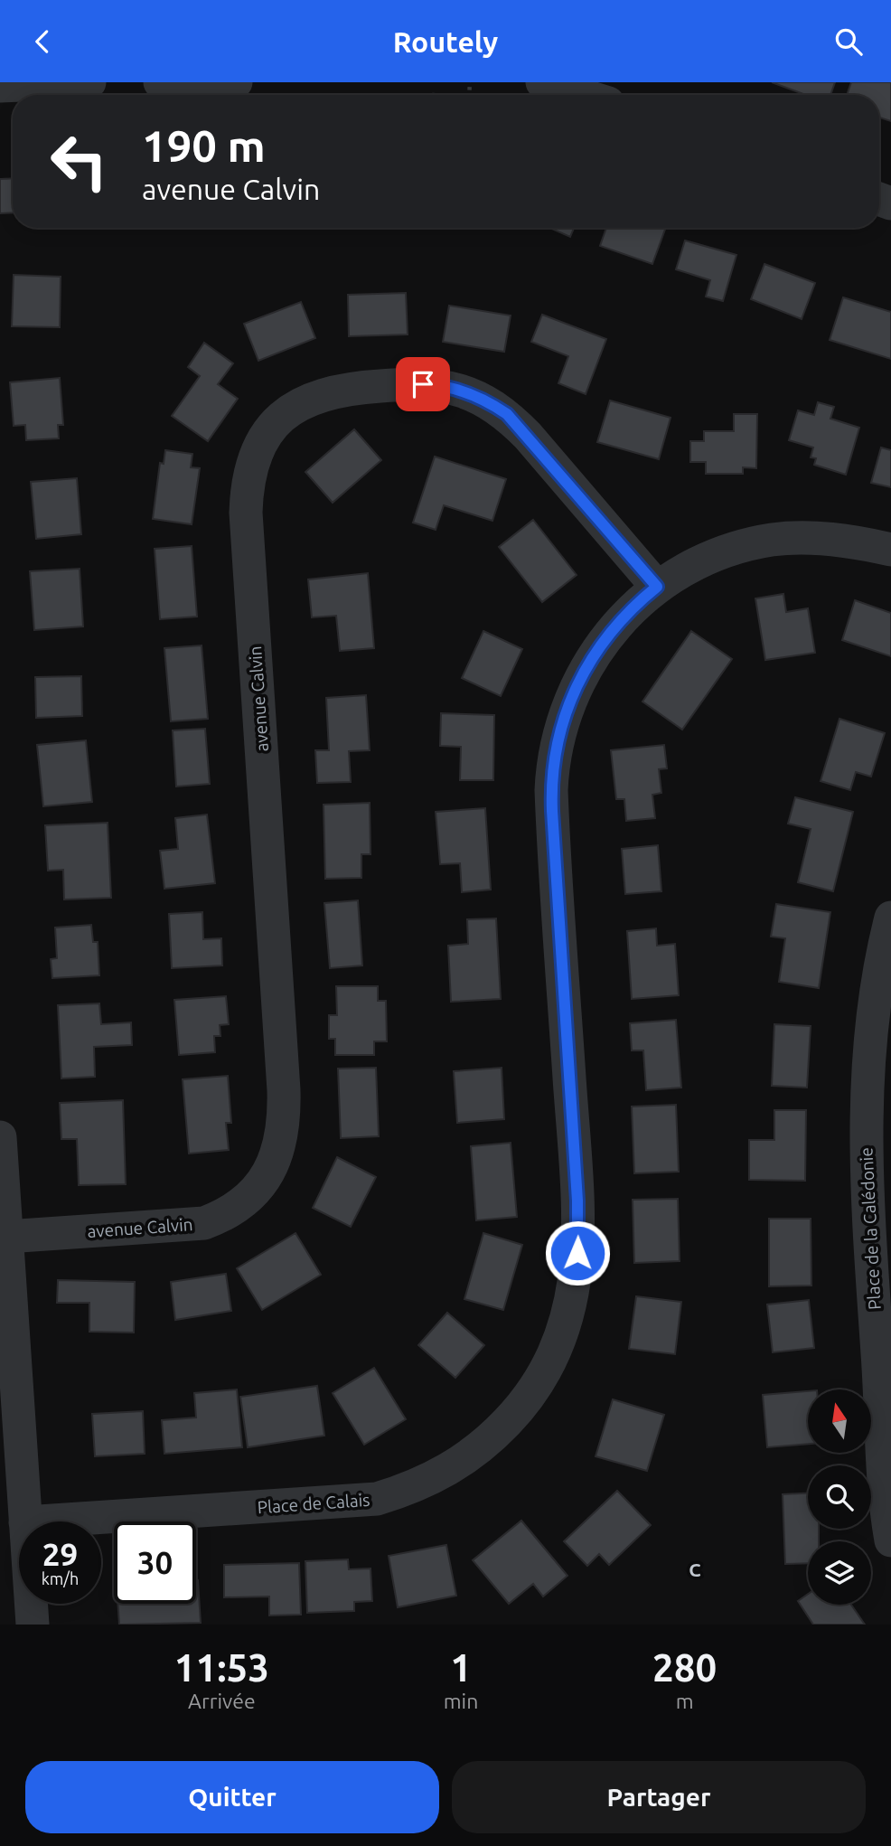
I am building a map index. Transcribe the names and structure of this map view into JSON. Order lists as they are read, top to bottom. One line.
{"streets":{"street":["avenue Calvin","Place de la Calédonie","Place de Calais"]},"crossings":[["avenue Calvin","Place de Calais"]],"districts":["C"],"north":"top","page":{"header":"Routely","turn":["190 m","avenue Calvin"],"speed":"29 km/h","limit":"30","eta":["11:53","Arrivée","1","min","280","m"],"buttons":["Quitter","Partager"]}}
